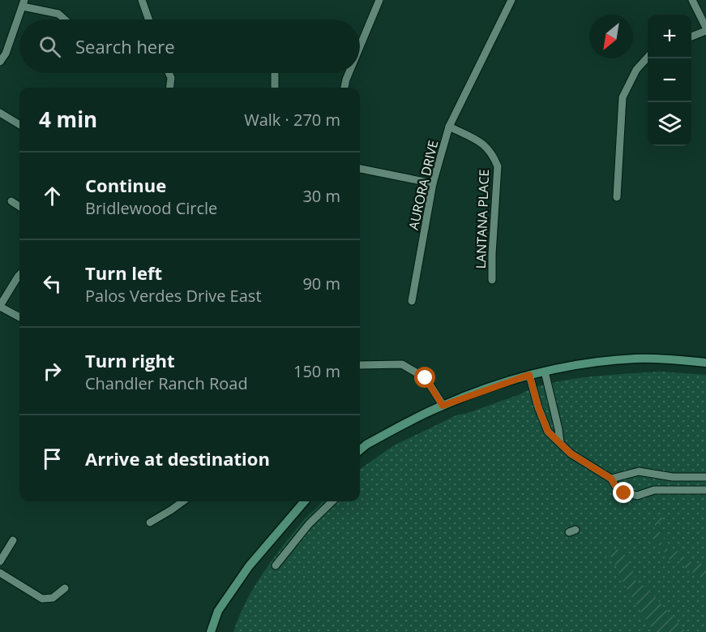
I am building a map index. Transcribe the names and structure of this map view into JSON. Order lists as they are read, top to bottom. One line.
{"streets":{"street":["AURORA DRIVE","LANTANA PLACE"]},"crossings":[["AURORA DRIVE","LANTANA PLACE"]],"north":"bottom left","page":{"map_buttons":["+","−"],"search":"Search here","heading":["4 min","Walk · 270 m"],"list":[["Continue","Bridlewood Circle","30 m"],["Turn left","Palos Verdes Drive East","90 m"],["Turn right","Chandler Ranch Road","150 m"],"Arrive at destination"]}}
